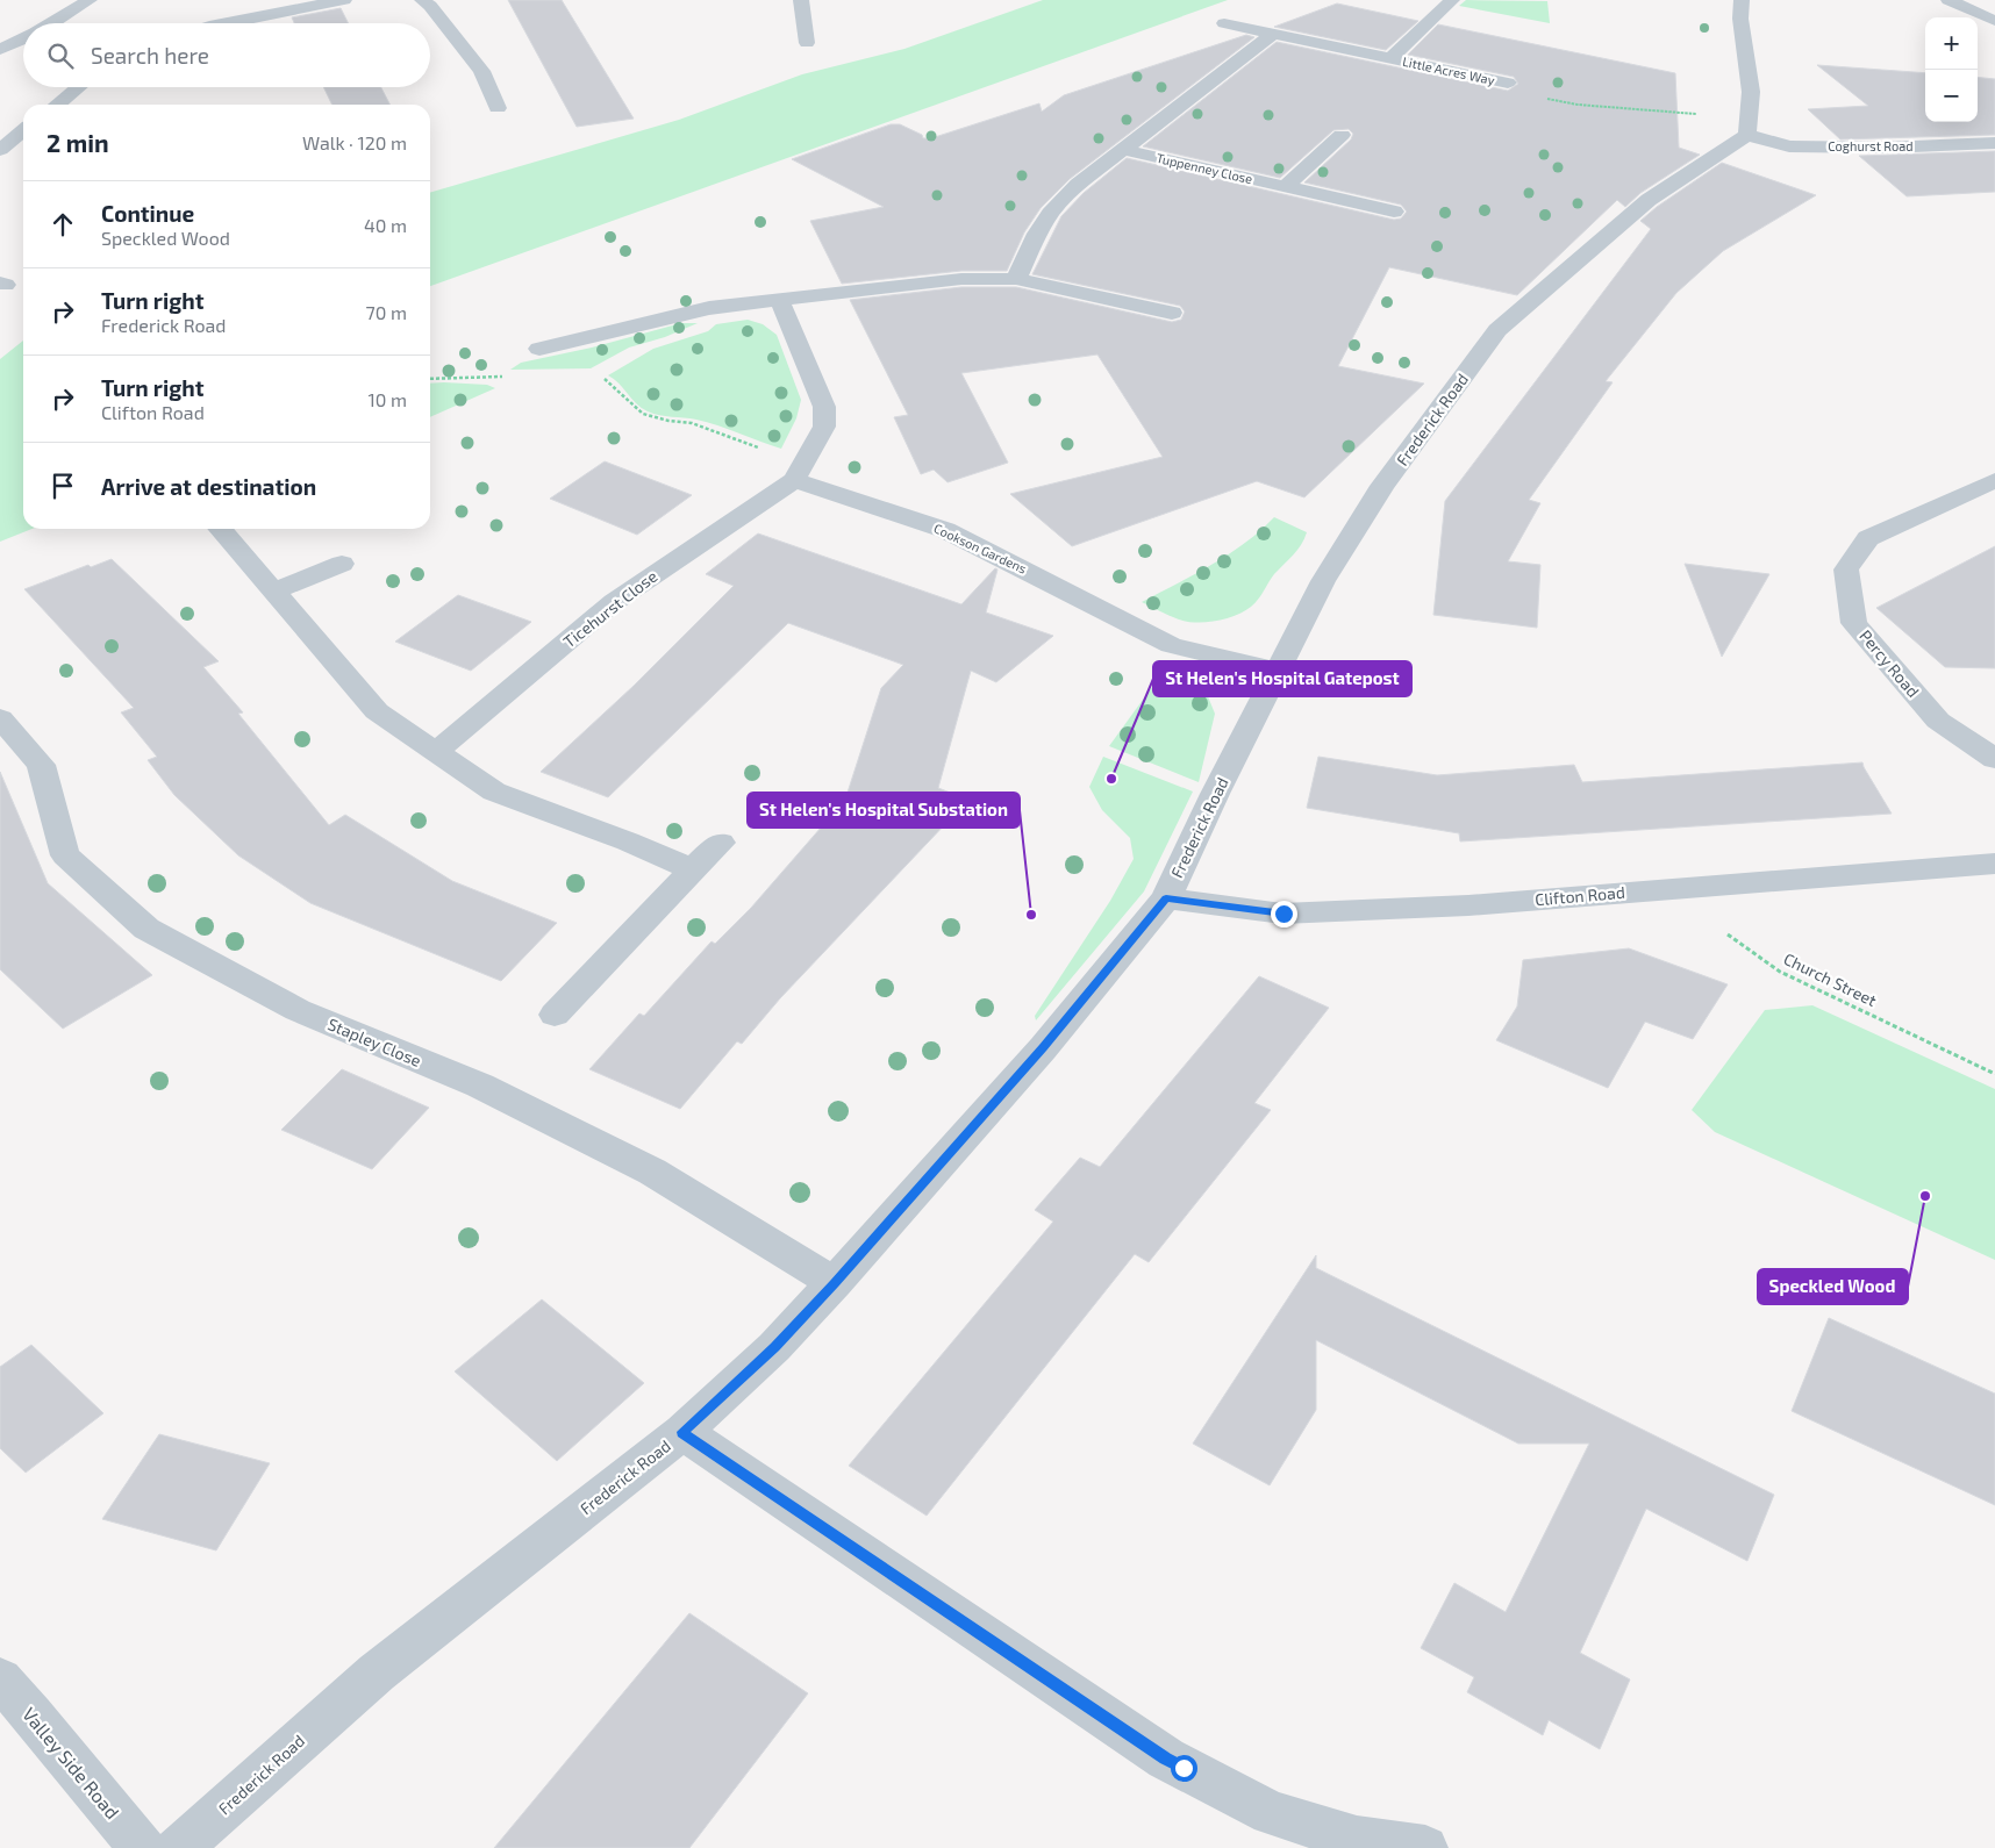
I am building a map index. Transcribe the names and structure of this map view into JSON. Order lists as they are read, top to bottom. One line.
{"streets":{"street":["Little Acres Way","Coghurst Road","Tuppenney Close","Frederick Road","Cookson Gardens","Ticehurst Close","Percy Road","Clifton Road","Stapley Close","Valley Side Road"],"path":["Church Street"]},"crossings":[["Little Acres Way","Tuppenney Close"],["Coghurst Road","Frederick Road"],["Frederick Road","Cookson Gardens"],["Frederick Road","Clifton Road"],["Frederick Road","Stapley Close"],["Cookson Gardens","Ticehurst Close"],["Clifton Road","Church Street"]],"places":["St Helen's Hospital Gatepost","St Helen's Hospital Substation","Speckled Wood"],"page":{"map_buttons":["+","−"],"search":"Search here","heading":["2 min","Walk · 120 m"],"list":[["Continue","Speckled Wood","40 m"],["Turn right","Frederick Road","70 m"],["Turn right","Clifton Road","10 m"],"Arrive at destination"]}}
